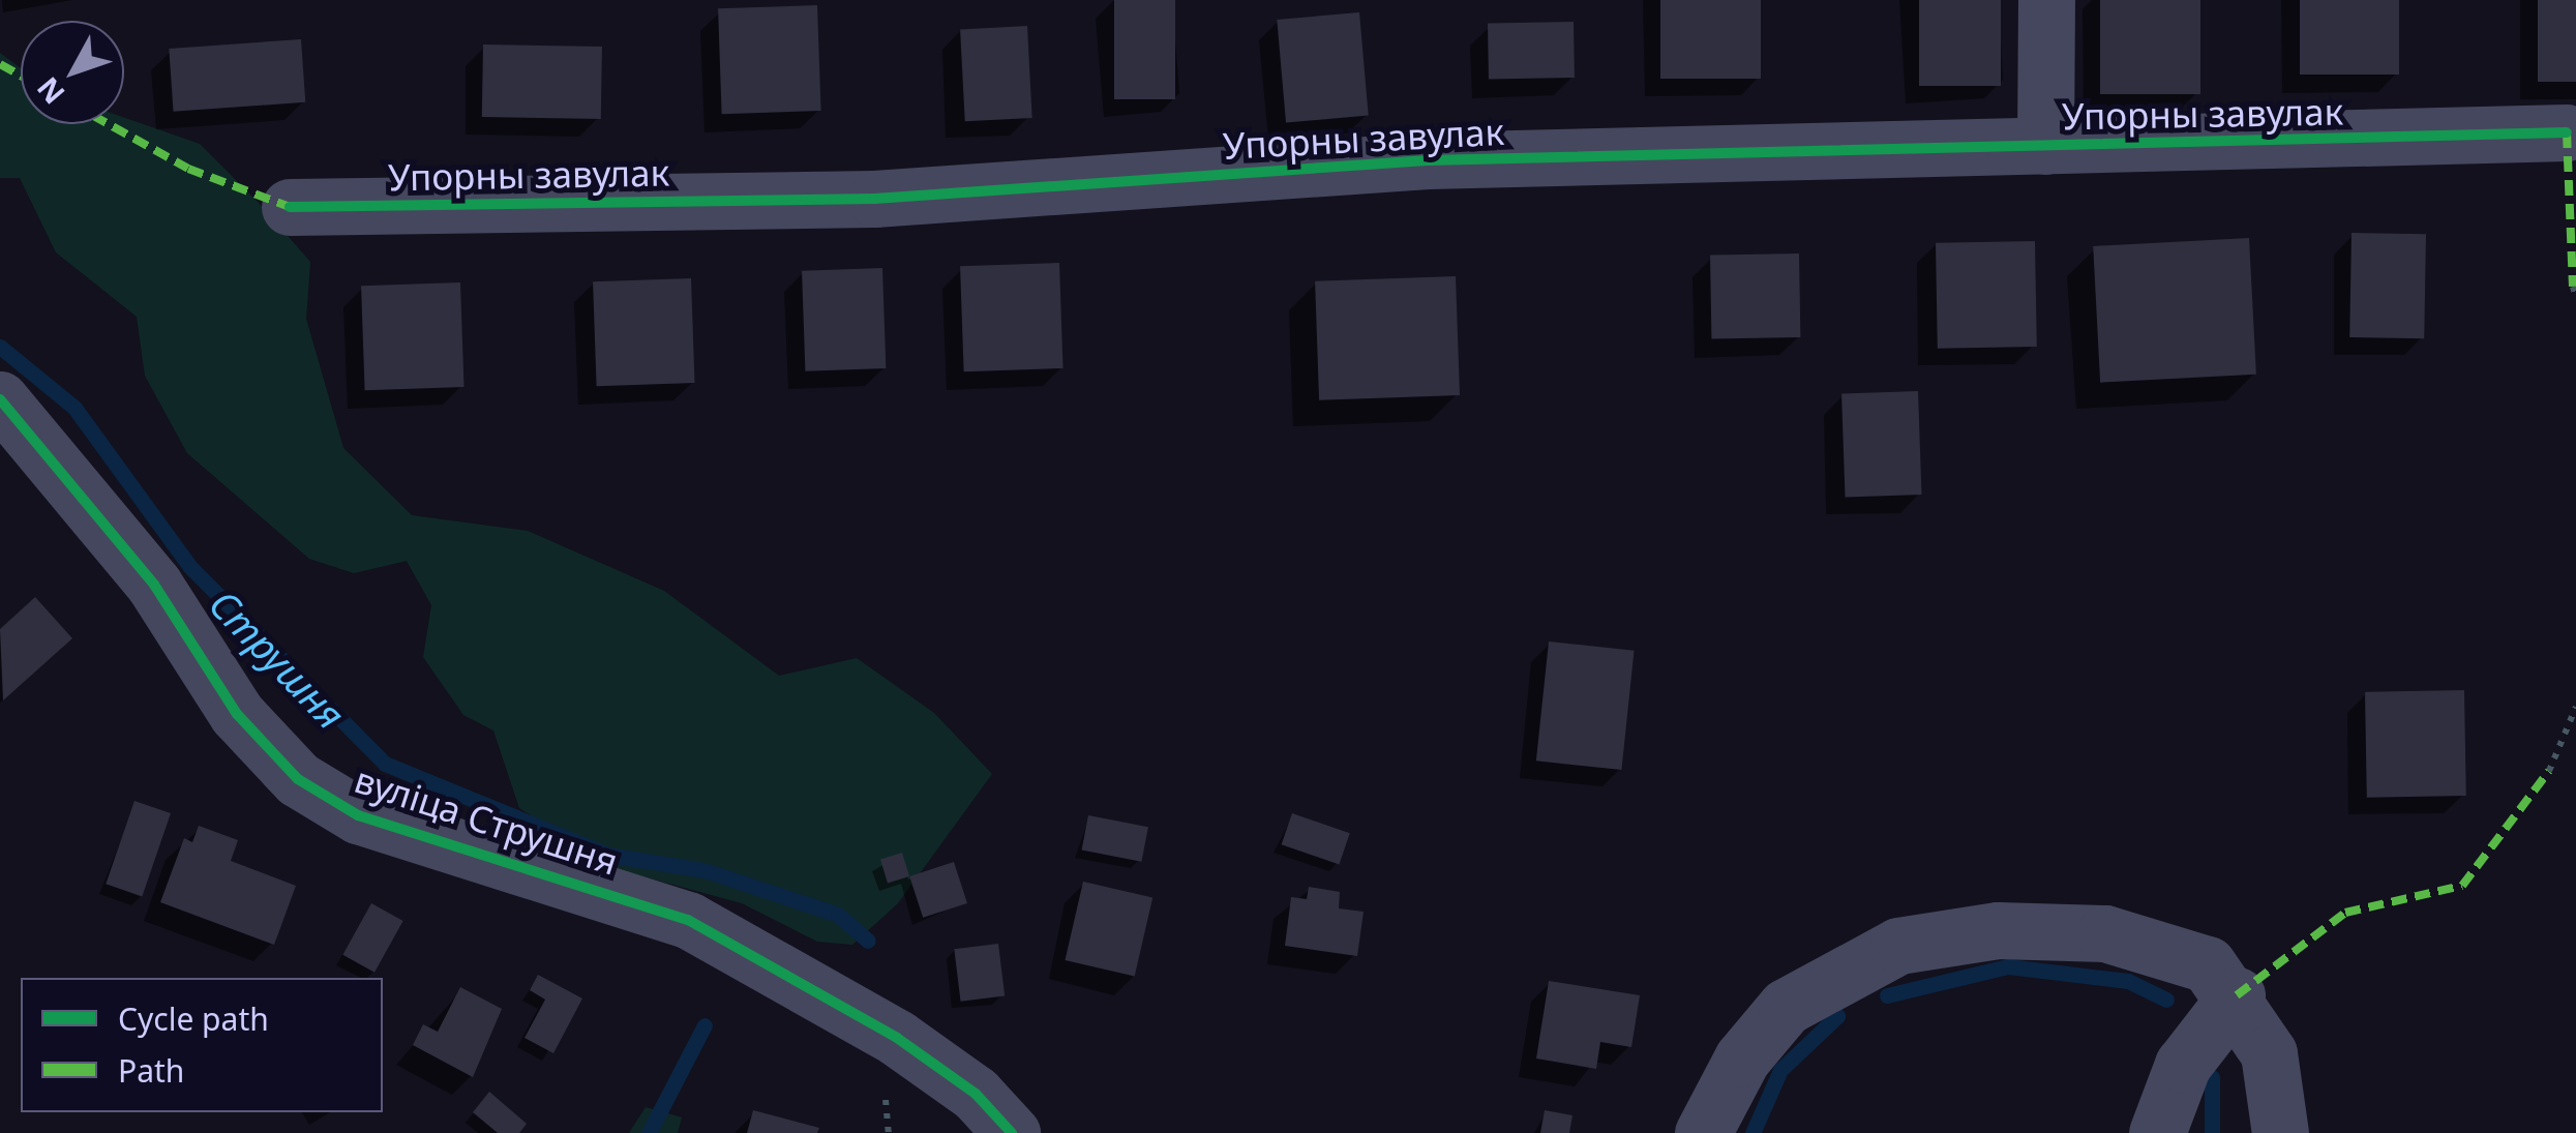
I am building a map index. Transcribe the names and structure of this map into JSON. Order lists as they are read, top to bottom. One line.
{"streets":{"street":["Упорны завулак","вуліца Струшня"]},"water":["Струшня"],"legend":["Cycle path","Path"],"north":"bottom left"}
